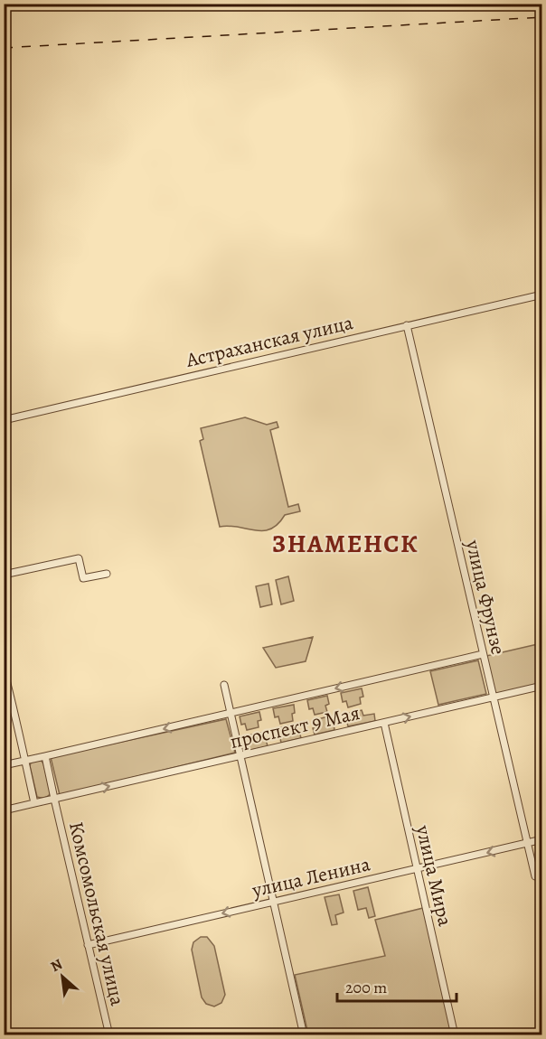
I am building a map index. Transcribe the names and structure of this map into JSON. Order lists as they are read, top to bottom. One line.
{"streets":{"street":["Астраханская улица","улица Фрунзе","проспект 9 Мая","улица Мира","улица Ленина","Комсомольская улица"]},"crossings":[["Астраханская улица","улица Фрунзе"],["улица Фрунзе","проспект 9 Мая"],["улица Фрунзе","улица Ленина"],["проспект 9 Мая","улица Мира"],["проспект 9 Мая","Комсомольская улица"],["улица Мира","улица Ленина"],["улица Ленина","Комсомольская улица"]],"one_way":["улица Ленина"],"districts":["ЗНАМЕНСК"],"scale_bar":"200 m","north":"top left"}
